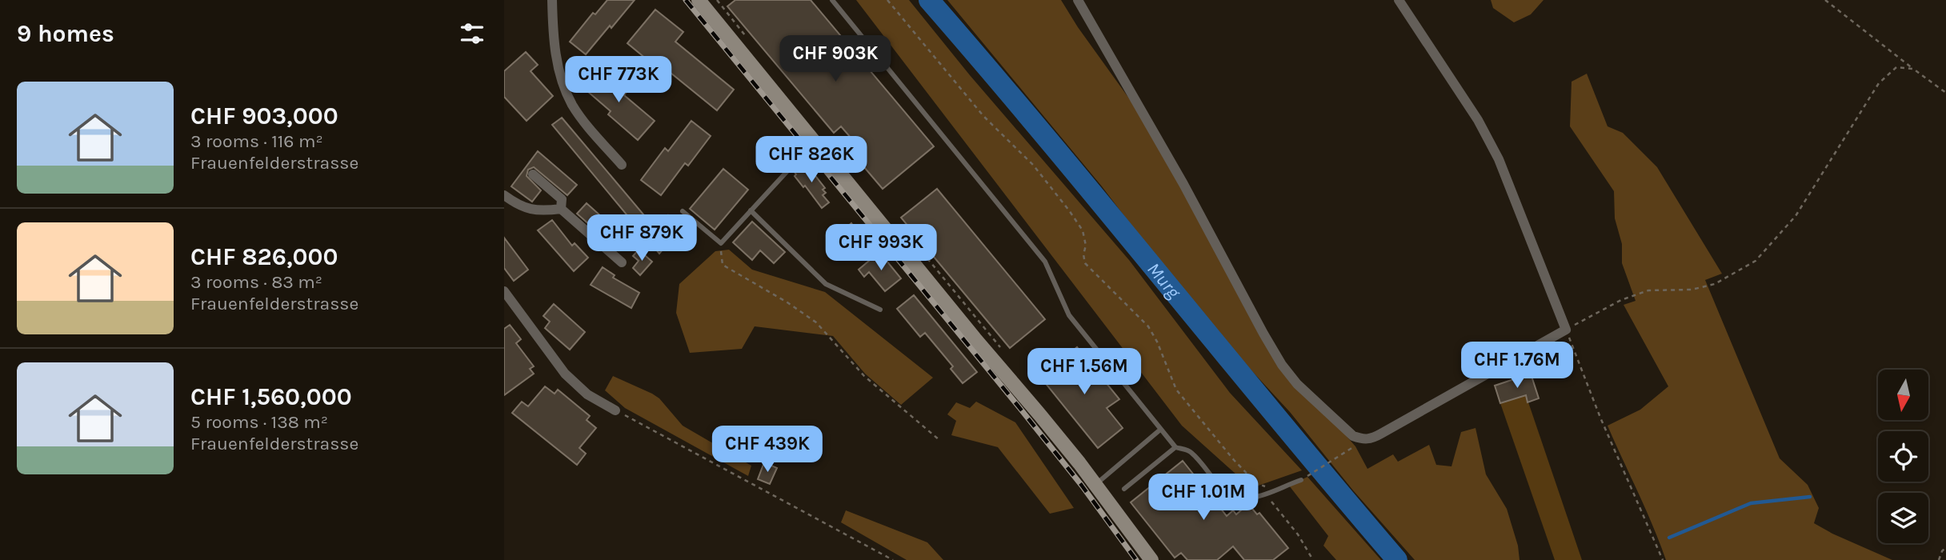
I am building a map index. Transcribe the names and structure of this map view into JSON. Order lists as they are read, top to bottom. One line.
{"water":["Murg"],"north":"bottom","page":{"heading":"9 homes","price":["CHF 903K","CHF 773K","CHF 826K","CHF 879K","CHF 993K","CHF 1.76M","CHF 1.56M","CHF 439K","CHF 1.01M"],"list":[{"name":"CHF 903,000","note":"3 rooms · 116 m² · Frauenfelderstrasse"},{"name":"CHF 826,000","note":"3 rooms · 83 m² · Frauenfelderstrasse"},{"name":"CHF 1,560,000","note":"5 rooms · 138 m² · Frauenfelderstrasse"}]}}
